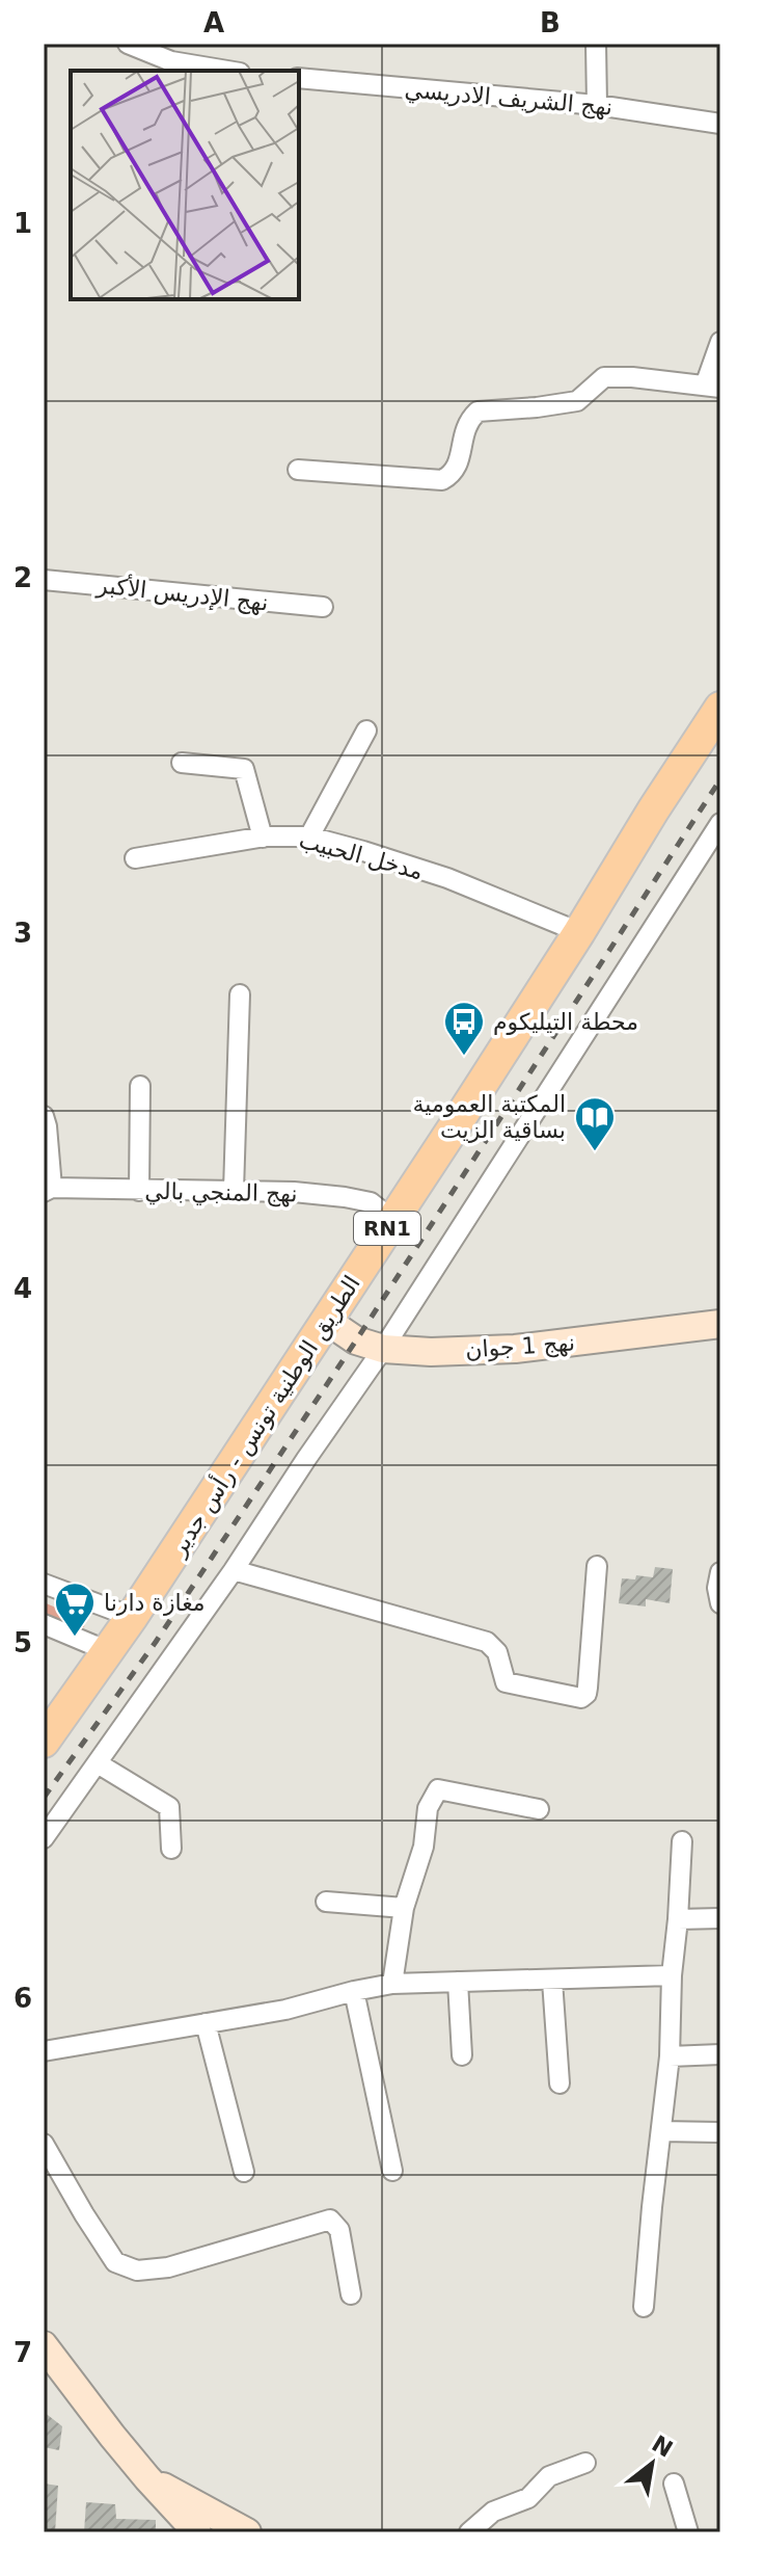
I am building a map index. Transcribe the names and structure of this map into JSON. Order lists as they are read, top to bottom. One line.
{"streets":{"main road":["RN1","الطريق الوطنية تونس - رأس جدير"],"street":["نهج الشريف الادريسي","نهج الإدريس الأكبر","مدخل الحبيب","نهج المنجي بالي","نهج 1 جوان"]},"crossings":[["مدخل الحبيب","الطريق الوطنية تونس - رأس جدير"],["نهج المنجي بالي","الطريق الوطنية تونس - رأس جدير"],["نهج 1 جوان","الطريق الوطنية تونس - رأس جدير"]],"places":{"bus stop":["محطة التيليكوم"],"library":["المكتبة العمومية بساقية الزيت"],"supermarket":["مغازة دارنا"]},"north":"top right","grid":{"columns":["A","B"],"rows":["1","2","3","4","5","6","7"]}}
